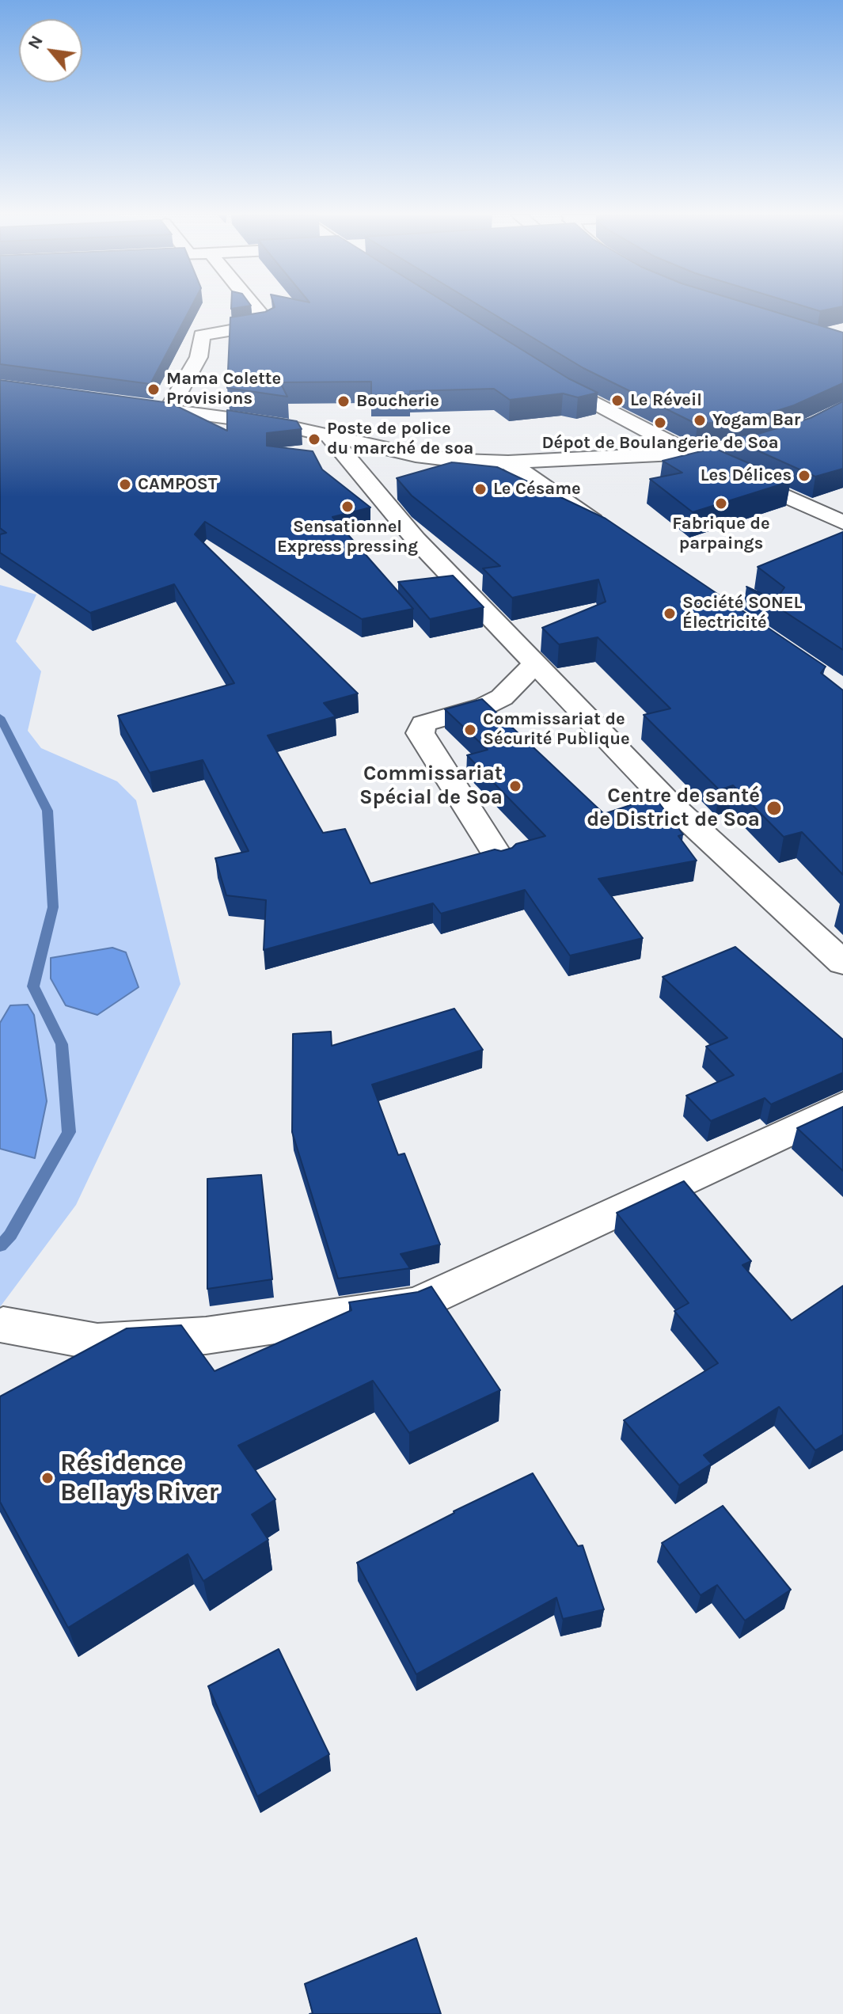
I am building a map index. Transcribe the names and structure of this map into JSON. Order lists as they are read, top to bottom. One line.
{"places":["Mama Colette Provisions","Le Réveil","Boucherie","Yogam Bar","Dépot de Boulangerie de Soa","Poste de police du marché de soa","Les Délices","CAMPOST","Le Césame","Fabrique de parpaings","Sensationnel Express pressing","Société SONEL Électricité","Commissariat de Sécurité Publique","Commissariat Spécial de Soa","Centre de santé de District de Soa","Résidence Bellay's River"],"north":"top left"}
